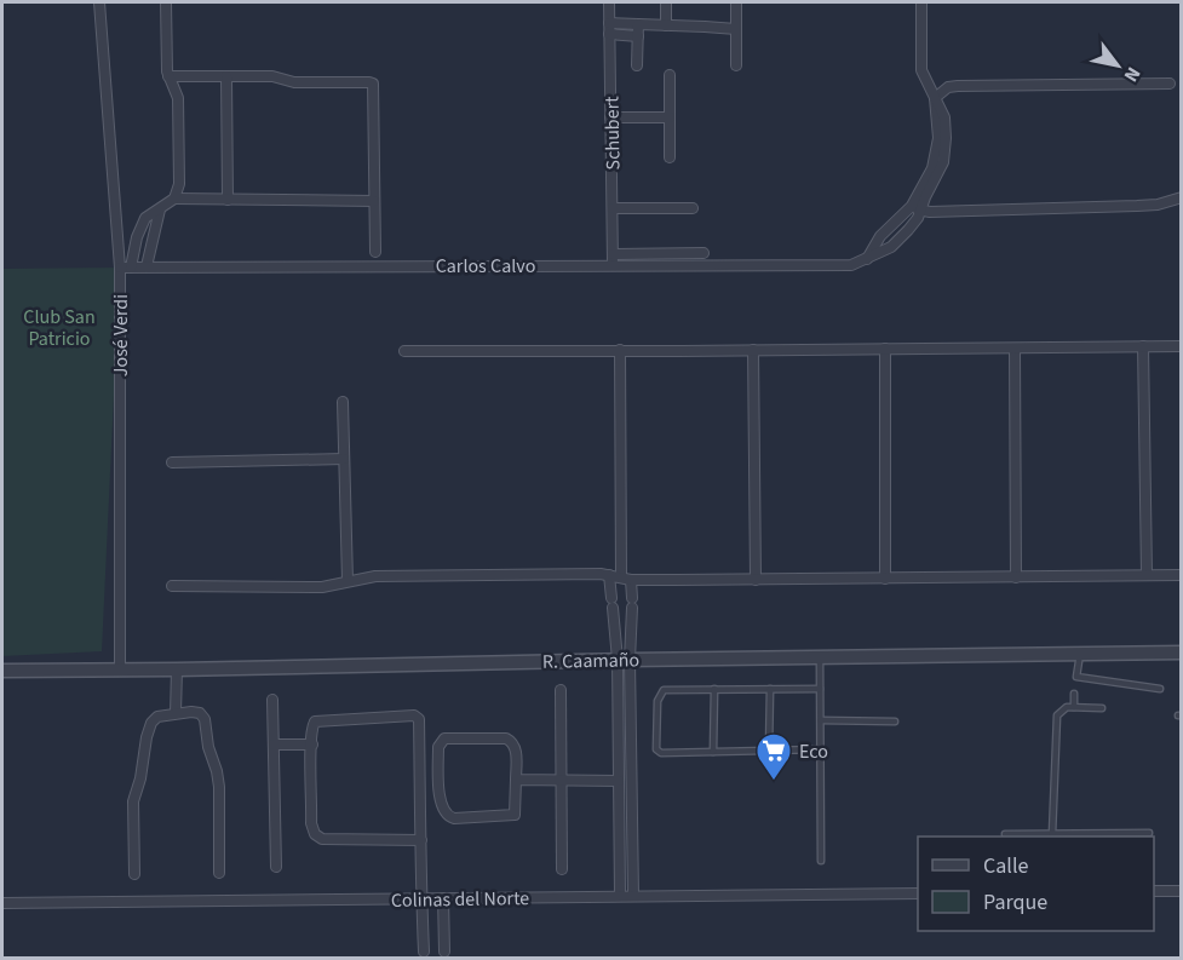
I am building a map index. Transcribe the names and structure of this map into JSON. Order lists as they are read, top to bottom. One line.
{"streets":{"street":["Schubert","Carlos Calvo","José Verdi","R. Caamaño","Colinas del Norte"]},"crossings":[["Schubert","Carlos Calvo"],["Carlos Calvo","José Verdi"],["José Verdi","R. Caamaño"]],"parks":["Club San Patricio"],"places":{"supermarket":["Eco"]},"legend":["Calle","Parque"],"north":"bottom right"}
